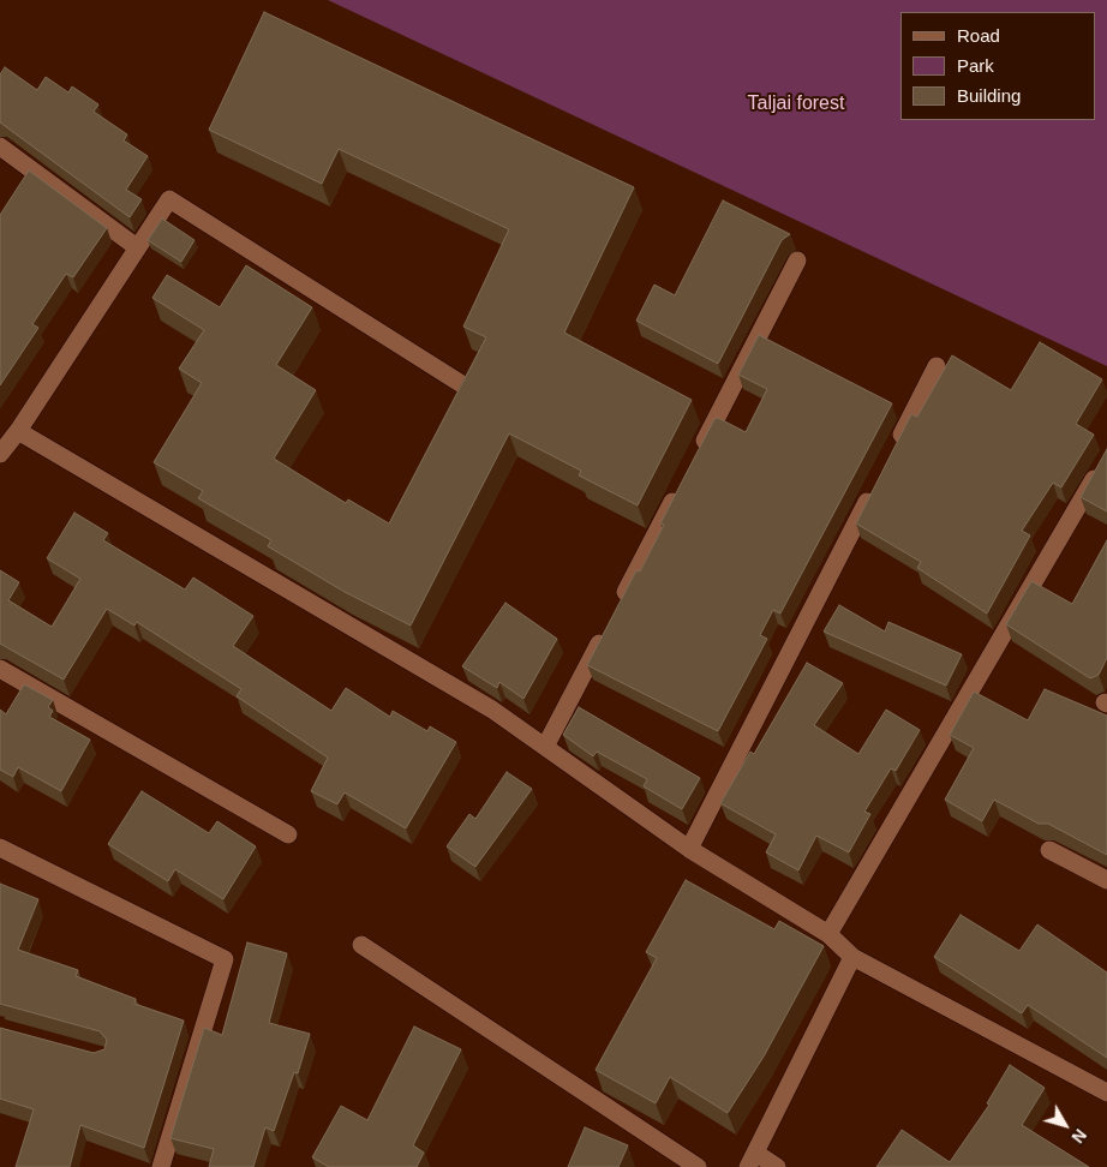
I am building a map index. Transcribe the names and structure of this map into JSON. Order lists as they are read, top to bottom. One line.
{"parks":["Taljai forest"],"legend":["Road","Park","Building"],"north":"bottom right"}
